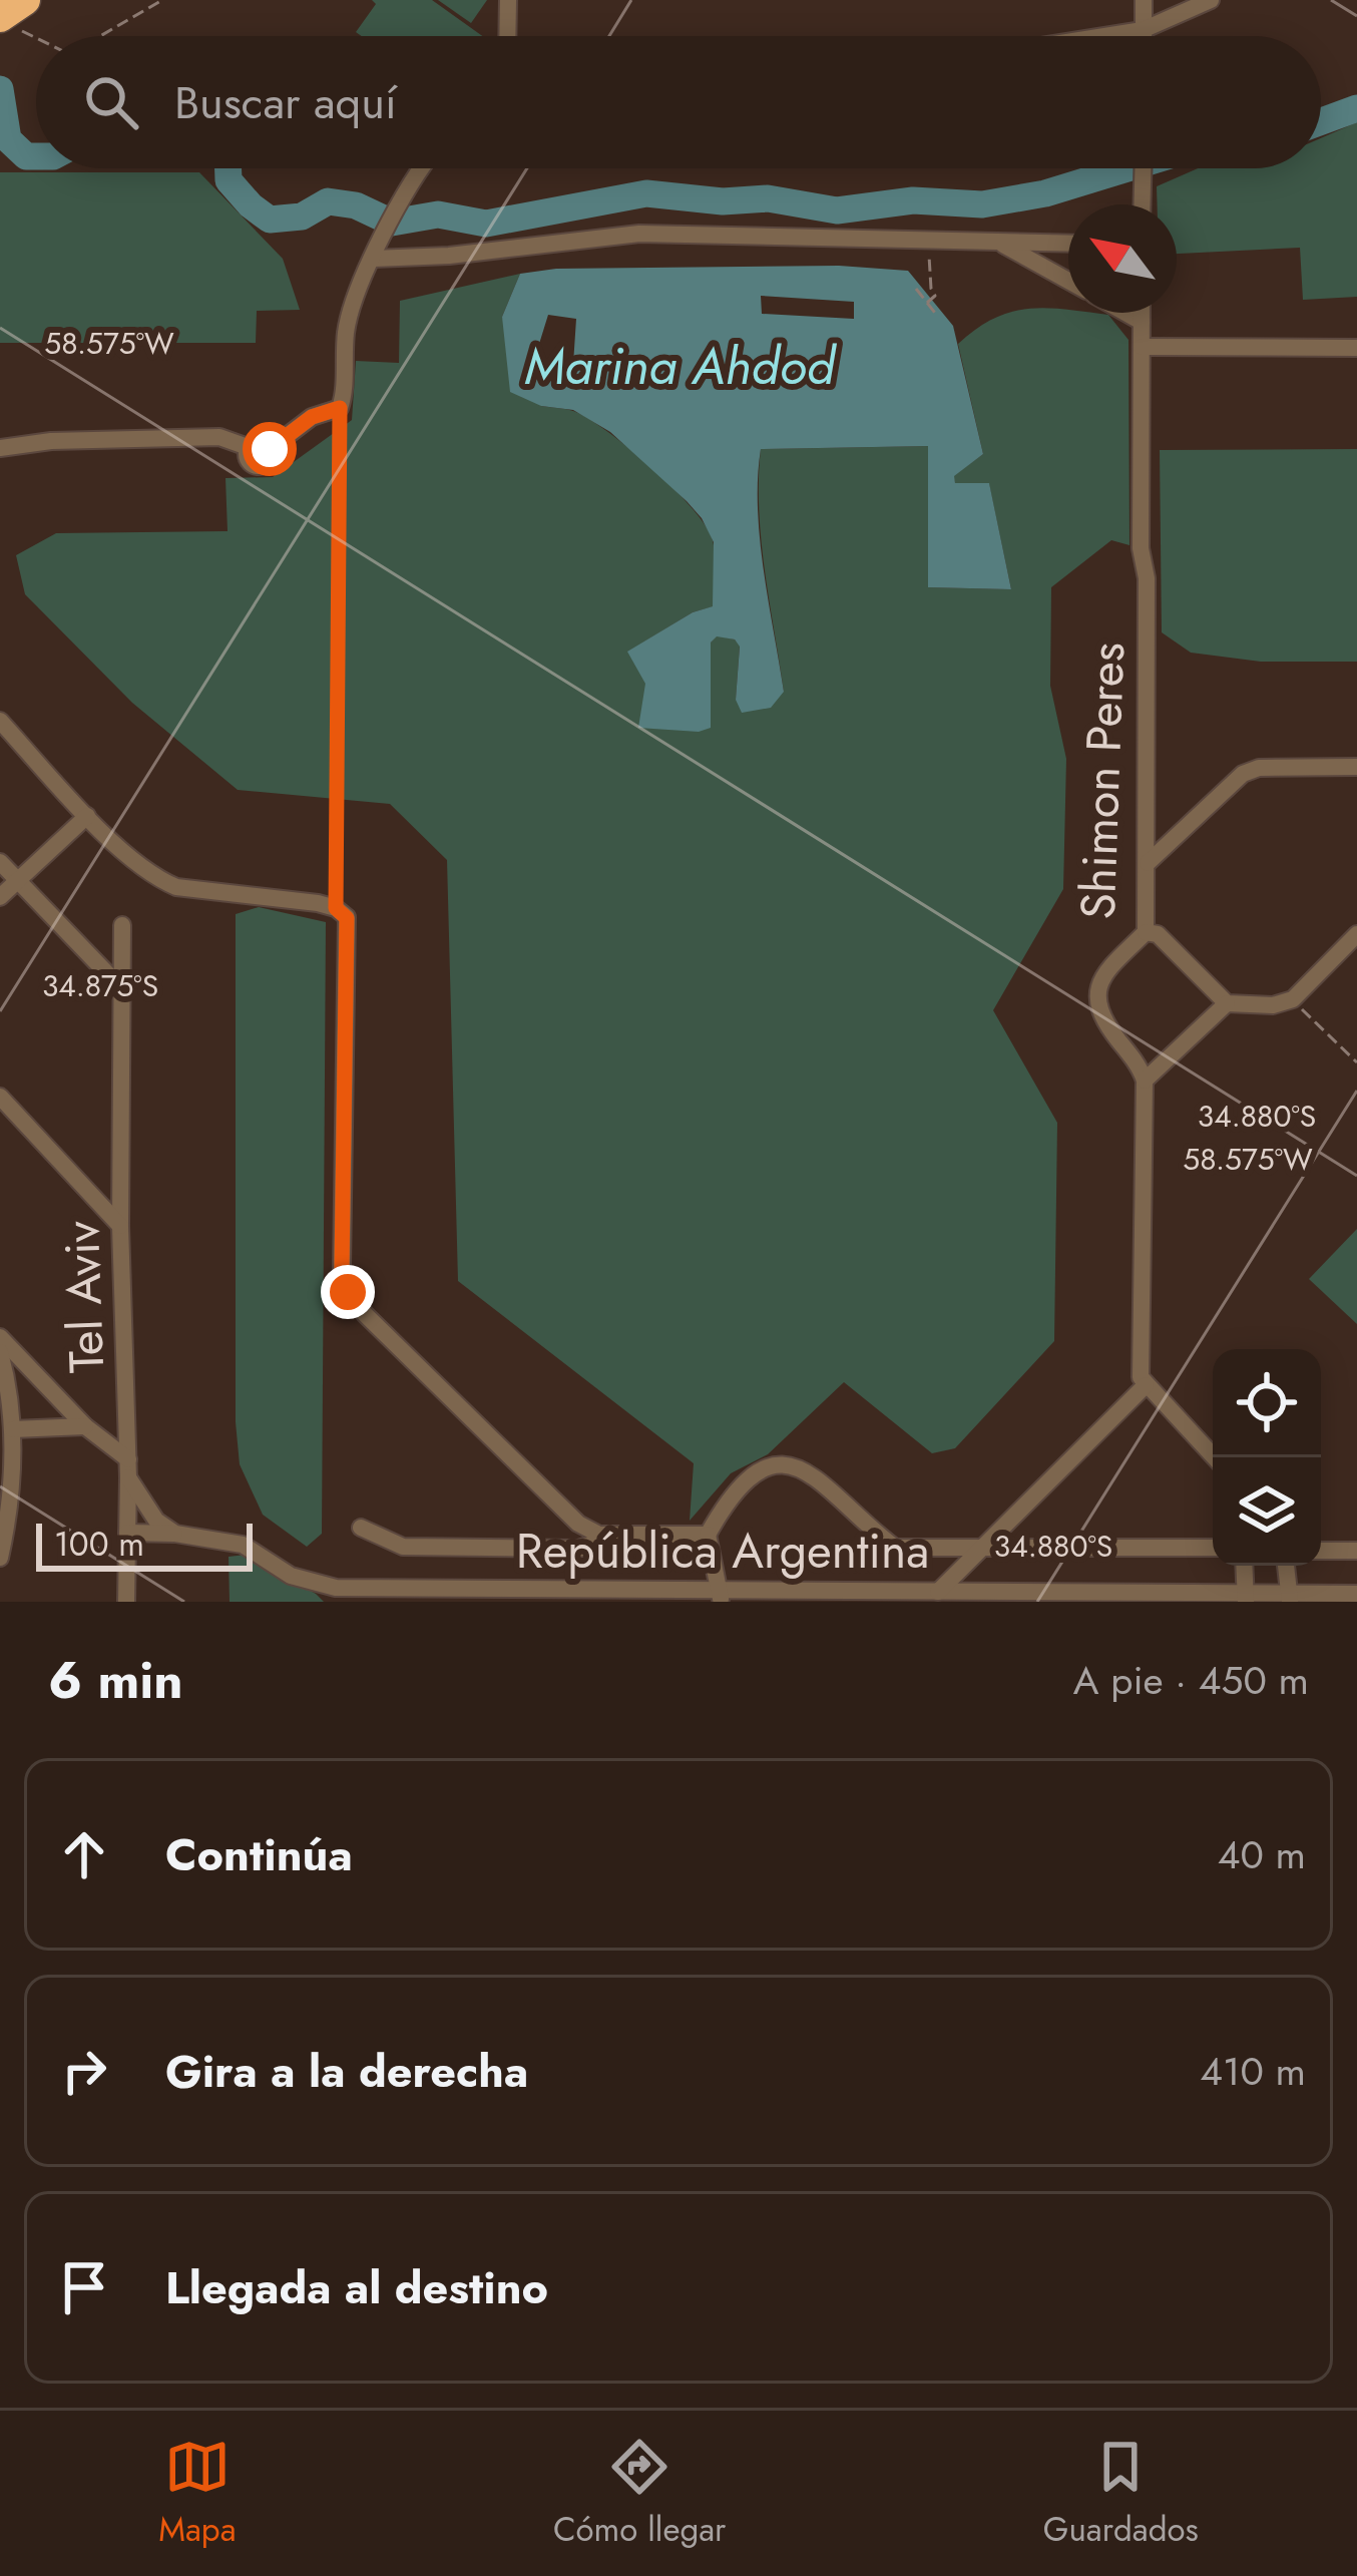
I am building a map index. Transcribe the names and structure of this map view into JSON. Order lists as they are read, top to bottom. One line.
{"streets":{"street":["Shimon Peres","Tel Aviv","República Argentina"]},"crossings":[["Tel Aviv","República Argentina"]],"water":["Marina Ahdod"],"scale_bar":"100 m","north":"top left","page":{"search":"Buscar aquí","scale":"100 m","heading":["6 min","A pie · 450 m"],"list":[["Continúa","40 m"],["Gira a la derecha","410 m"],"Llegada al destino"],"nav":["Mapa","Cómo llegar","Guardados"]},"coordinates":["58.575°W","34.875°S","34.880°S"]}
